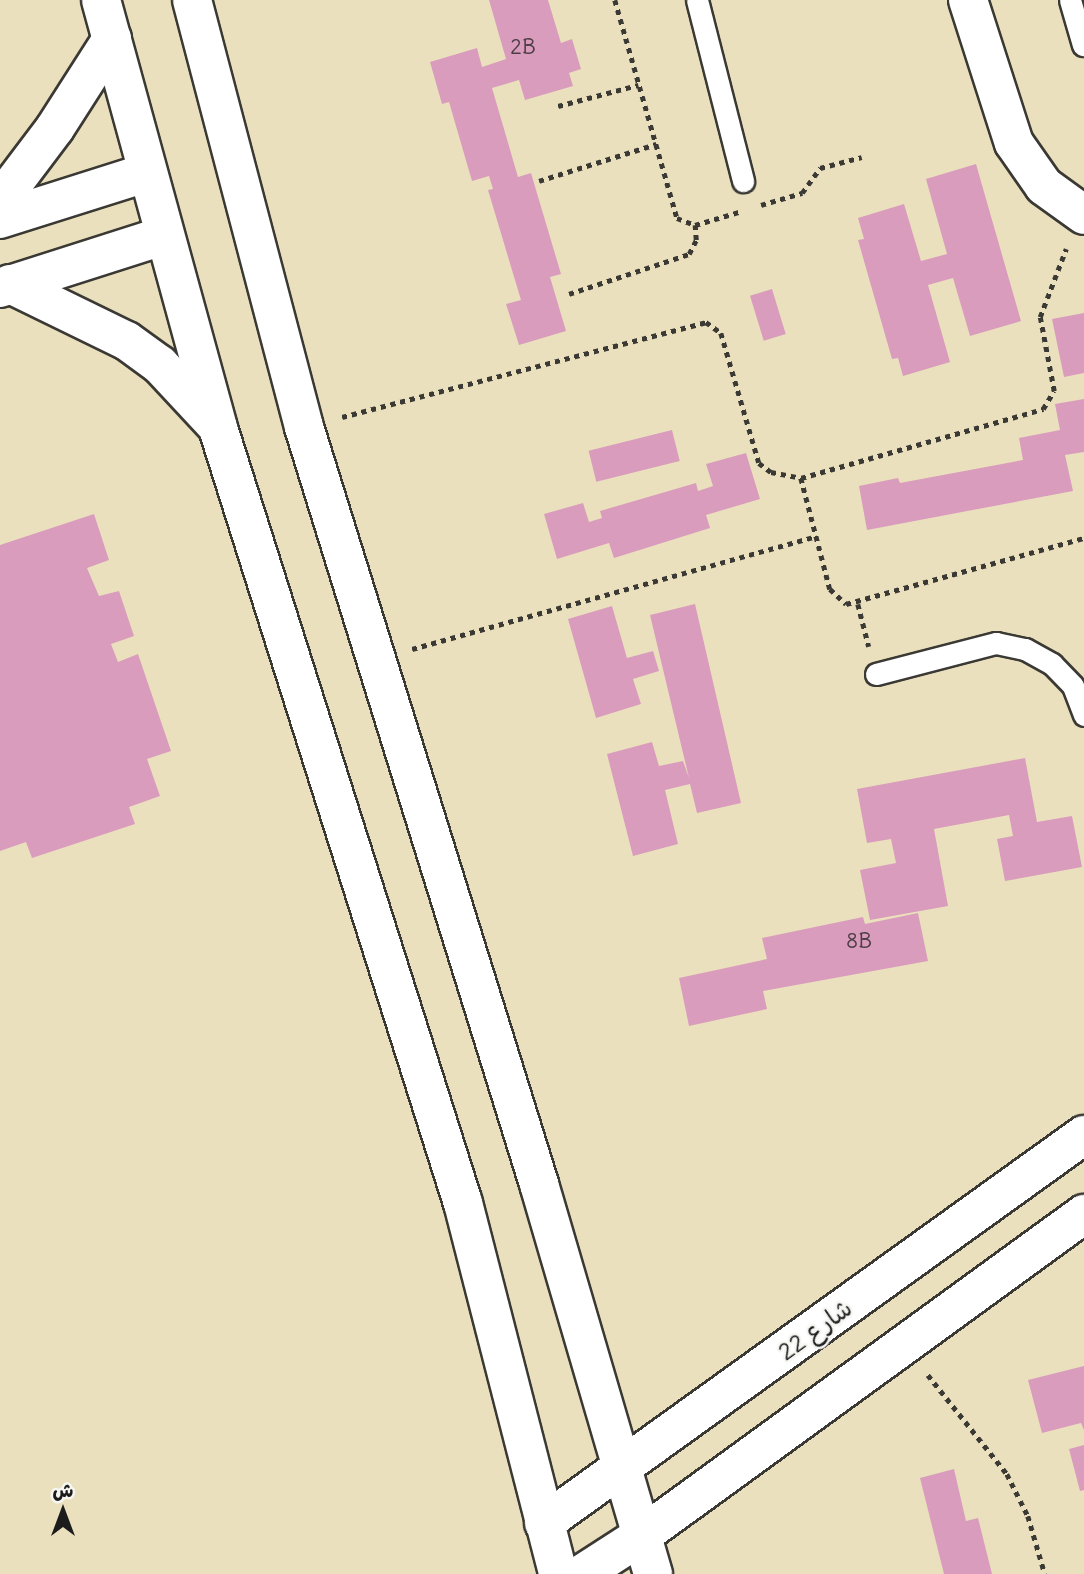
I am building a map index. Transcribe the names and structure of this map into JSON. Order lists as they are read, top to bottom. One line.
{"streets":{"street":["شارع 22"]},"house_numbers":["2B","8B"],"north":"top"}
